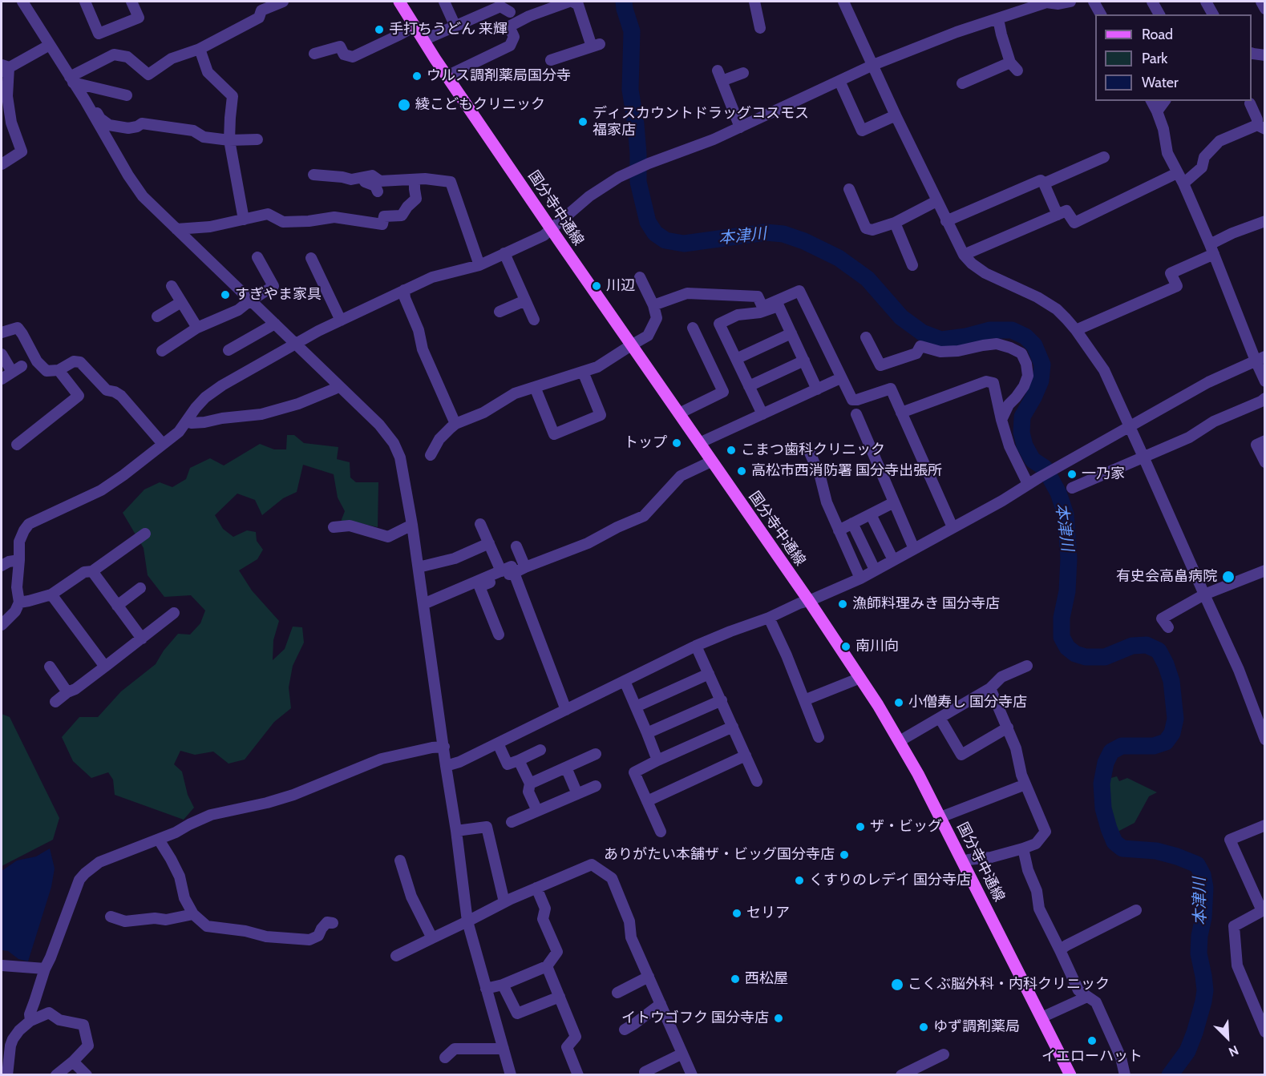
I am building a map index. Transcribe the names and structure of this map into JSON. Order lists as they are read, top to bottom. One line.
{"streets":{"main road":["国分寺中通線"]},"water":["本津川"],"places":["手打ちうどん 来輝","ウルス調剤薬局国分寺","綾こどもクリニック","ディスカウントドラッグコスモス 福家店","川辺","すぎやま家具","トップ","こまつ歯科クリニック","高松市西消防署 国分寺出張所","一乃家","有史会高畠病院","漁師料理みき 国分寺店","南川向","小僧寿し 国分寺店","ザ・ビッグ","ありがたい本舗ザ・ビッグ国分寺店","くすりのレデイ 国分寺店","セリア","西松屋","こくぶ脳外科・内科クリニック","イトウゴフク 国分寺店","ゆず調剤薬局","イエローハット"],"legend":["Road","Park","Water"],"north":"bottom right"}
